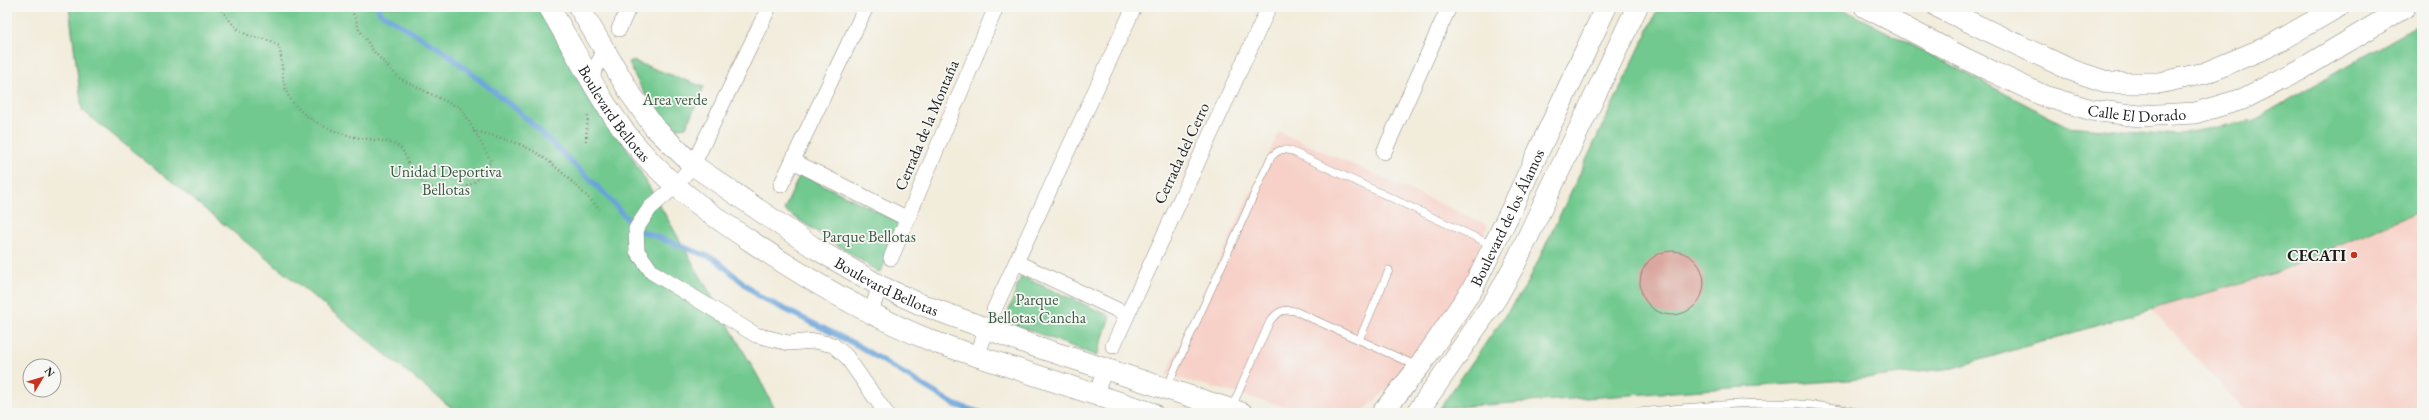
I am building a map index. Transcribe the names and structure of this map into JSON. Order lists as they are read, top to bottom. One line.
{"streets":{"street":["Calle El Dorado","Boulevard Bellotas","Cerrada de la Montaña","Cerrada del Cerro","Boulevard de los Álamos"]},"parks":["Area verde","Unidad Deportiva Bellotas","Parque Bellotas","Parque Bellotas Cancha"],"places":["CECATI"],"north":"top right"}
